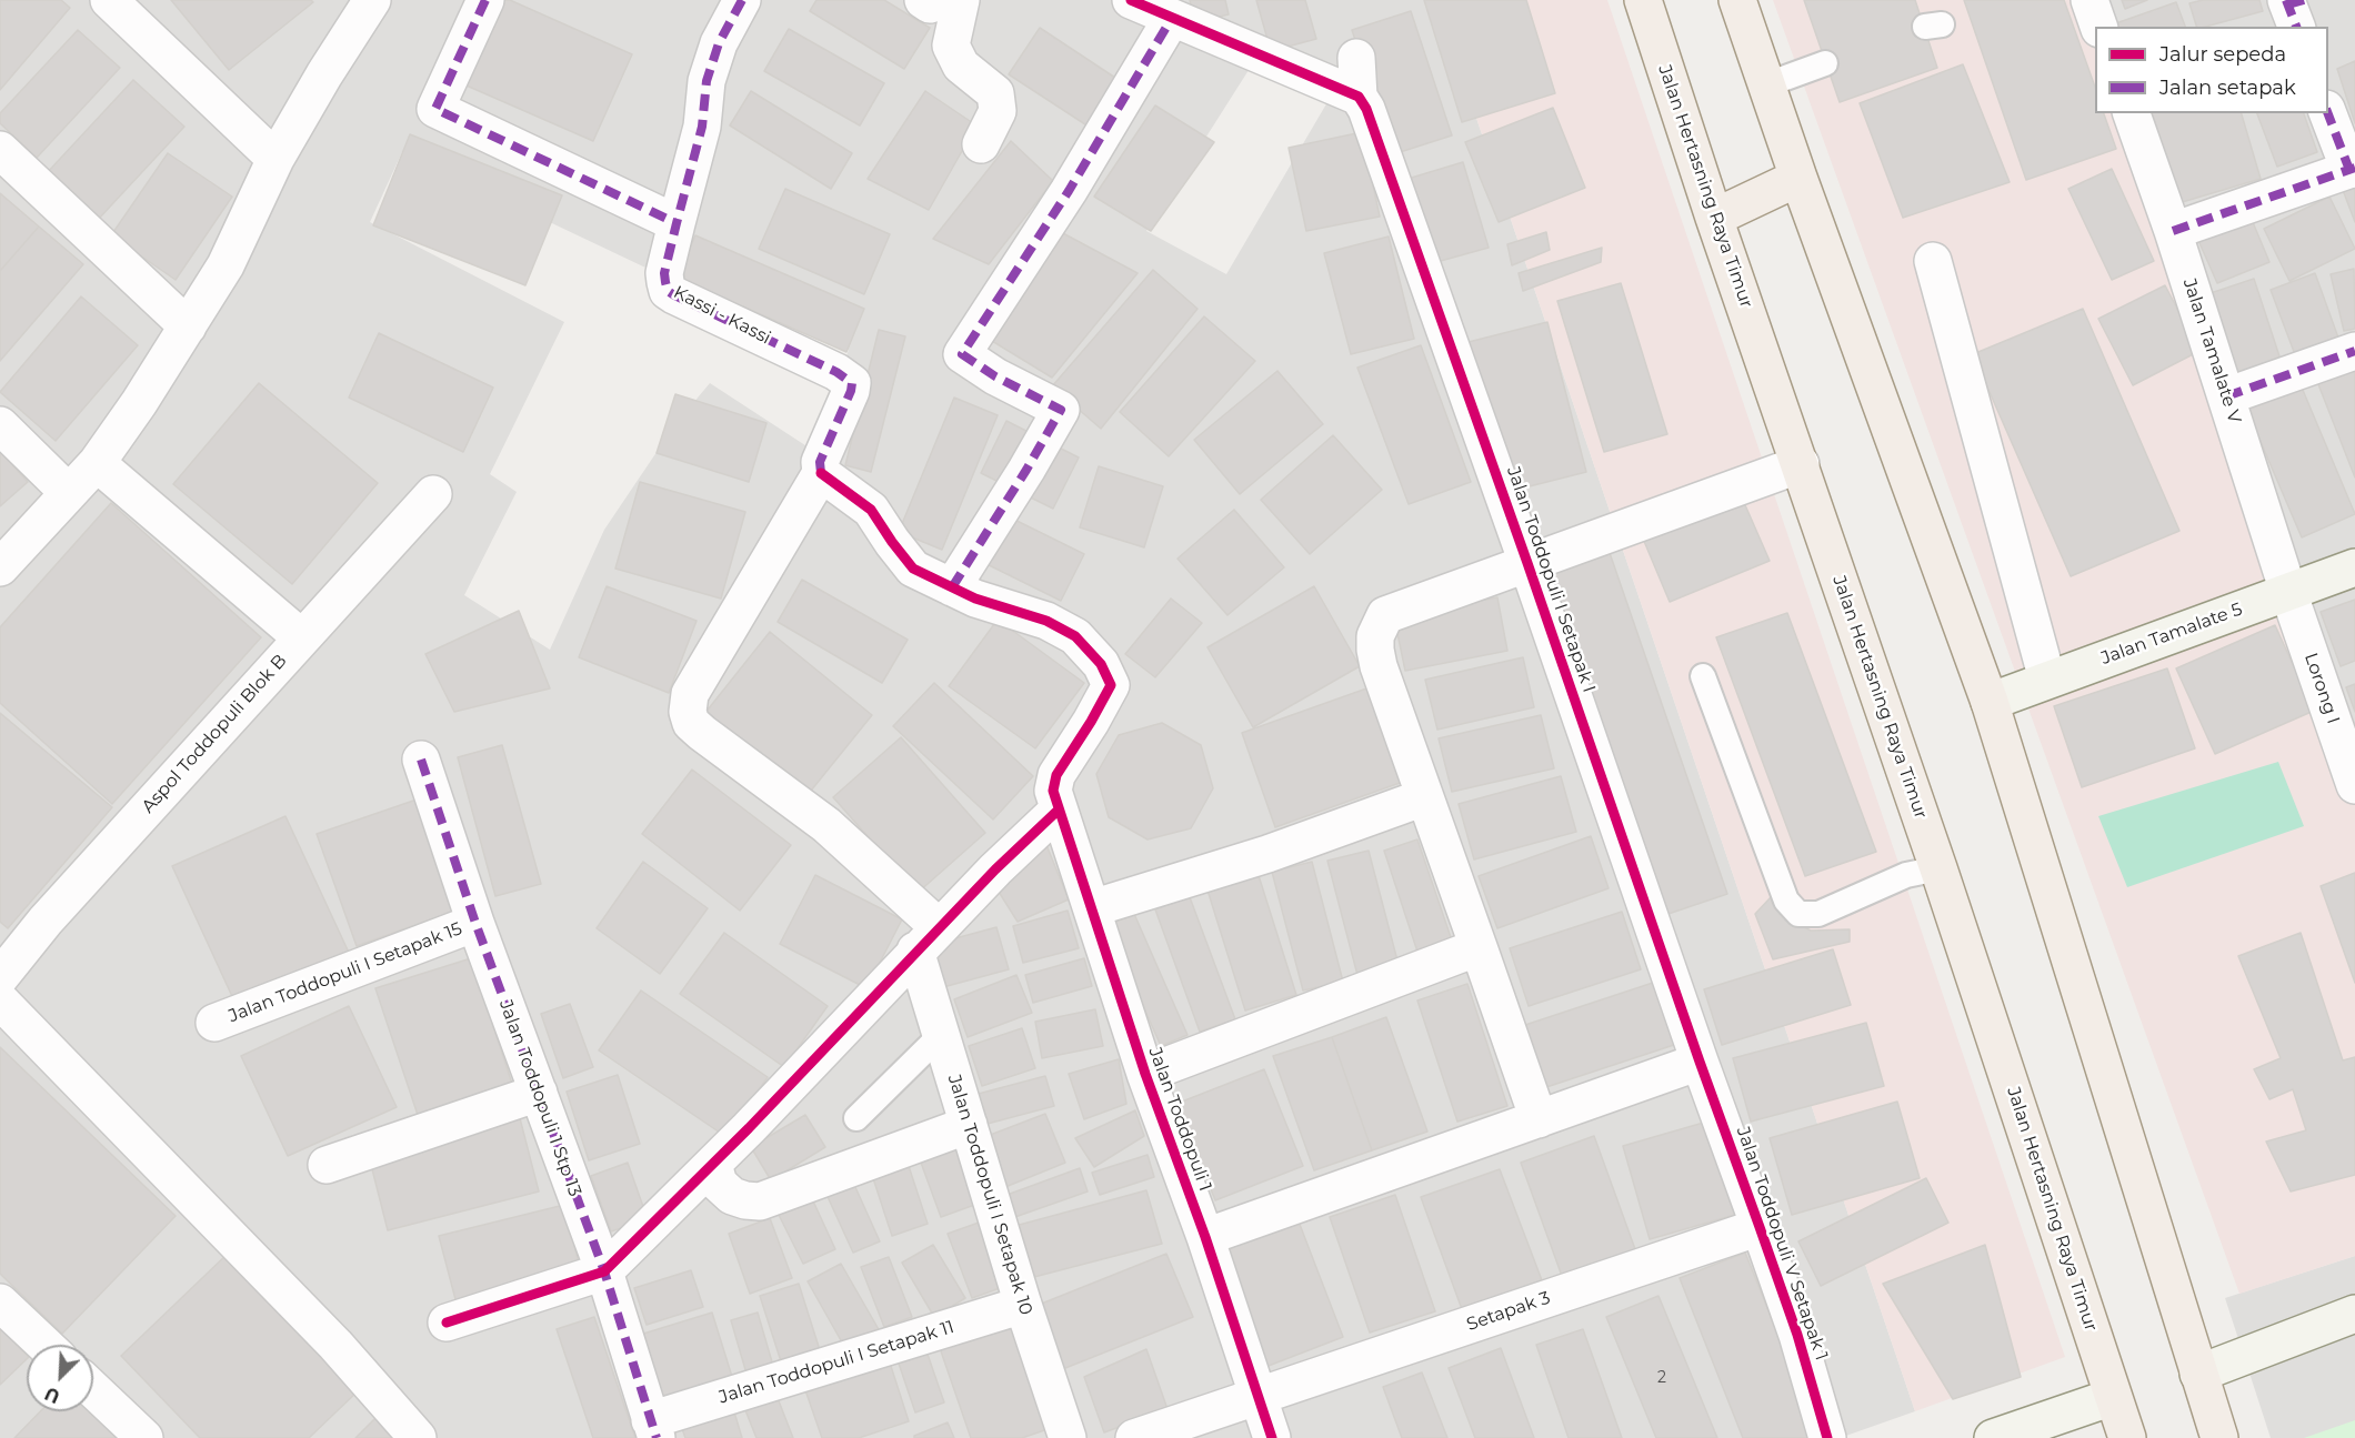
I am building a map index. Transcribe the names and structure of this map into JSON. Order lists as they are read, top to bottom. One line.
{"streets":{"main road":["Jalan Hertasning Raya Timur"],"street":["Kassi - Kassi","Jalan Tamalate V","Jalan Toddopuli I Setapak I","Jalan Tamalate 5","Lorong I","Aspol Toddopuli Blok B","Jalan Toddopuli I Setapak 15","Jalan Toddopuli 1 Stp 13","Jalan Toddopuli 1","Jalan Toddopuli I Setapak 10","Jalan Toddopuli V Setapak 1","Setapak 3","Jalan Toddopuli I Setapak 11"]},"crossings":[["Kassi - Kassi","Jalan Toddopuli 1"],["Jalan Tamalate V","Jalan Tamalate 5"],["Jalan Tamalate V","Lorong I"],["Jalan Toddopuli I Setapak I","Jalan Toddopuli V Setapak 1"],["Jalan Tamalate 5","Lorong I"],["Jalan Toddopuli I Setapak 15","Jalan Toddopuli 1 Stp 13"],["Jalan Toddopuli 1 Stp 13","Jalan Toddopuli I Setapak 11"],["Jalan Toddopuli 1","Setapak 3"],["Jalan Toddopuli I Setapak 10","Jalan Toddopuli I Setapak 11"],["Jalan Toddopuli V Setapak 1","Setapak 3"]],"house_numbers":["2"],"legend":["Jalur sepeda","Jalan setapak"],"north":"bottom left"}
